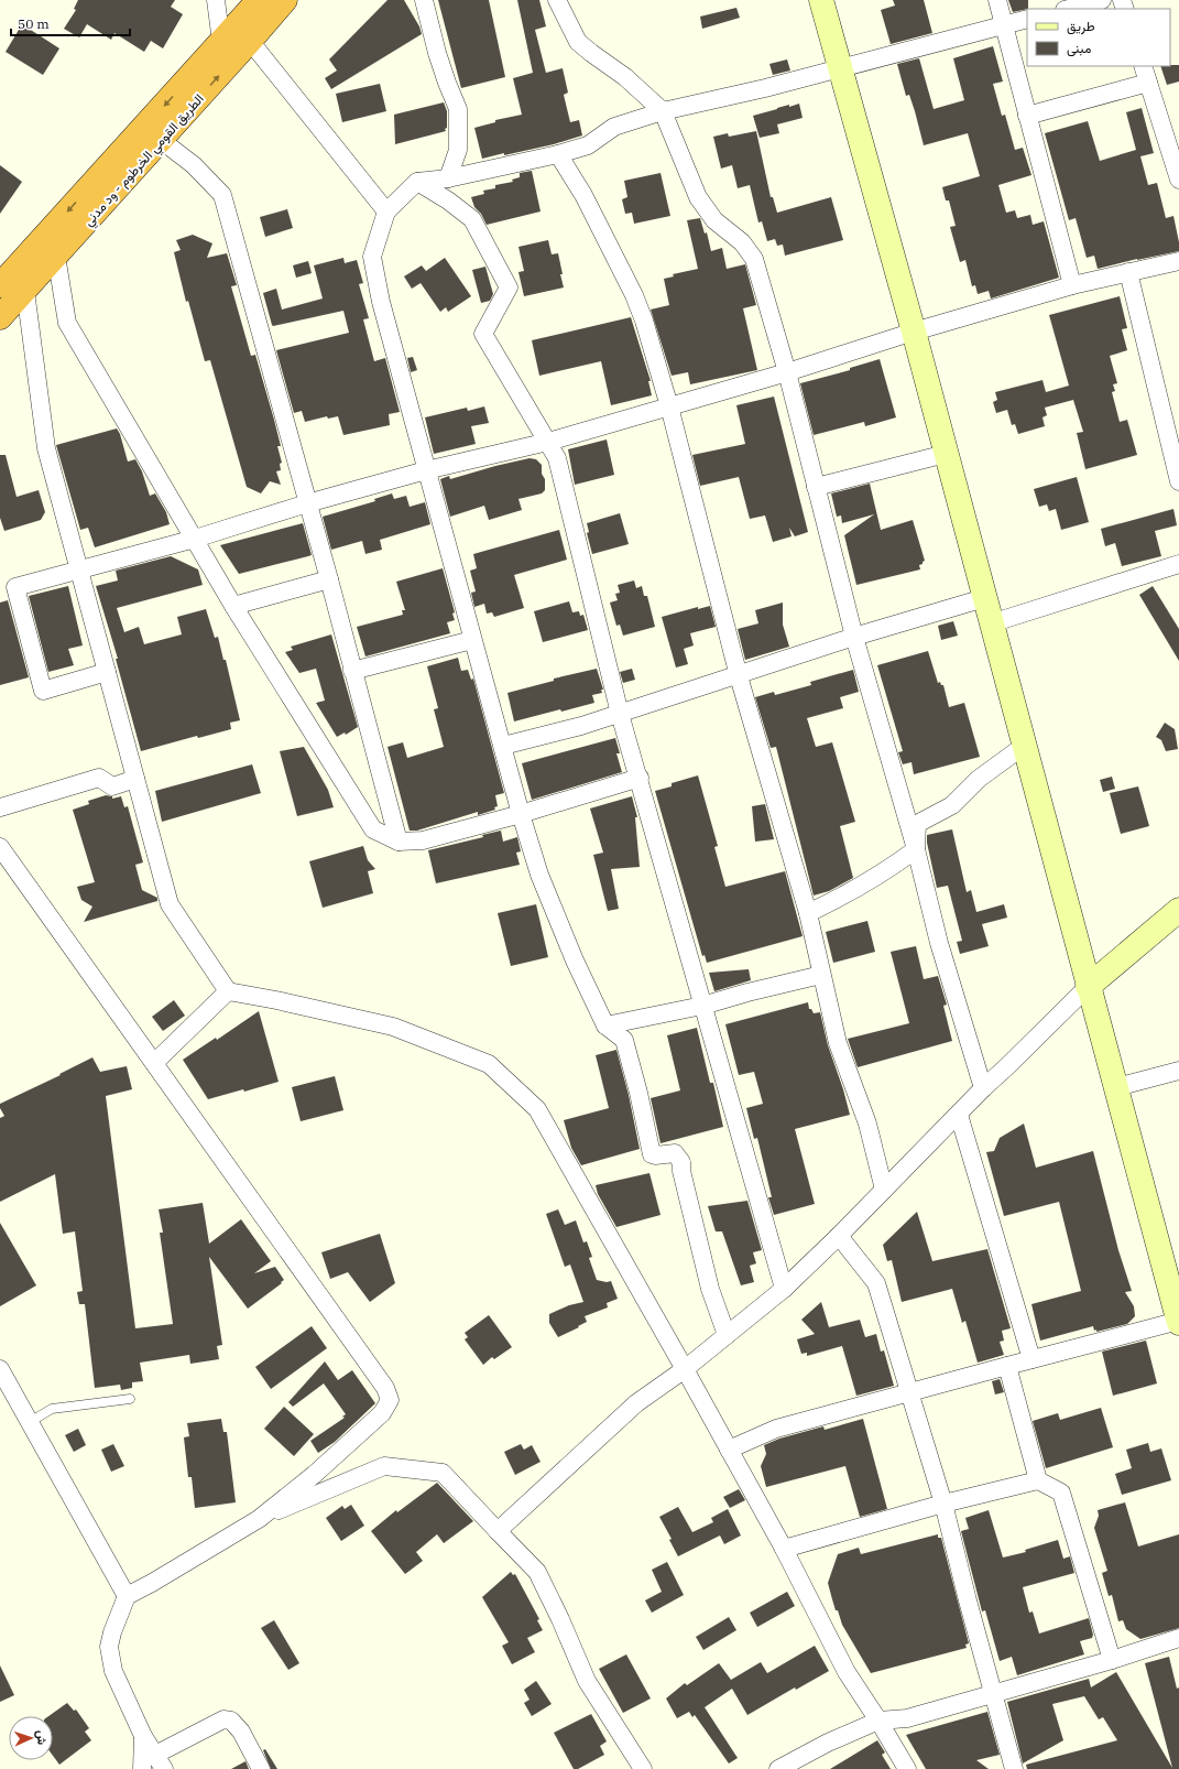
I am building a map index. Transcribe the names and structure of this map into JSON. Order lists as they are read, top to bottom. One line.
{"streets":{"highway":["الطريق القومي الخرطوم - ود مدني"]},"legend":["طريق","مبنى"],"scale_bar":"50 m","north":"right"}
